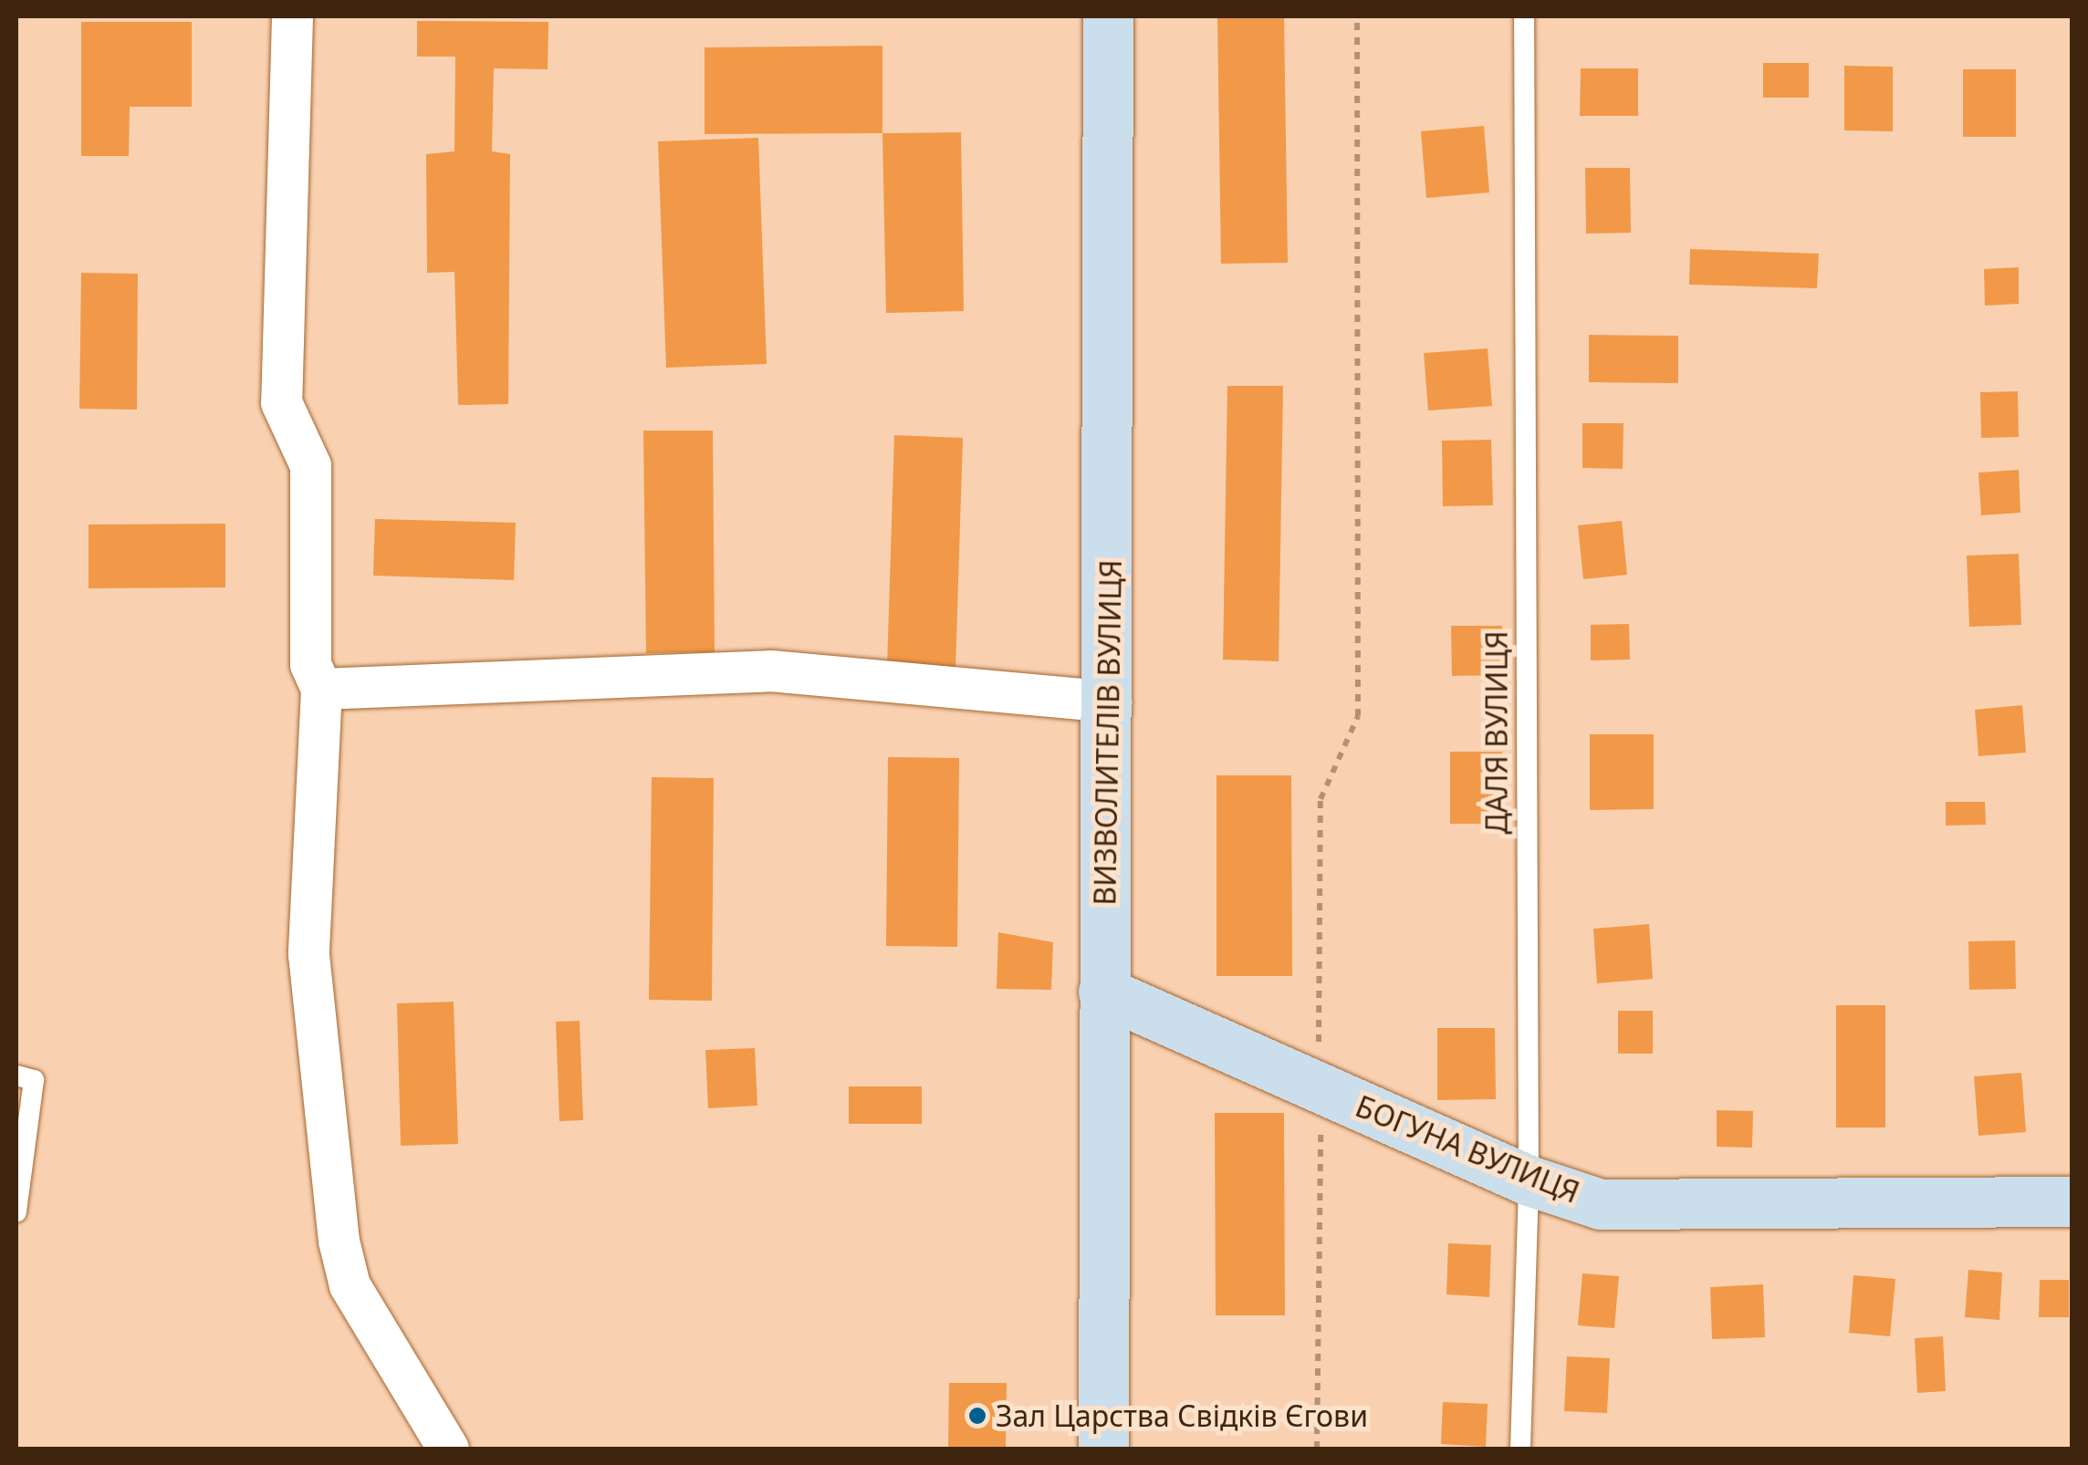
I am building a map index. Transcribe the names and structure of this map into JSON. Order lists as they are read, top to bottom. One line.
{"streets":{"street":["ВИЗВОЛИТЕЛІВ ВУЛИЦЯ","БОГУНА ВУЛИЦЯ"],"lane":["ДАЛЯ ВУЛИЦЯ"]},"crossings":[["ВИЗВОЛИТЕЛІВ ВУЛИЦЯ","БОГУНА ВУЛИЦЯ"],["ДАЛЯ ВУЛИЦЯ","БОГУНА ВУЛИЦЯ"]],"places":["Зал Царства Свідків Єгови"]}
